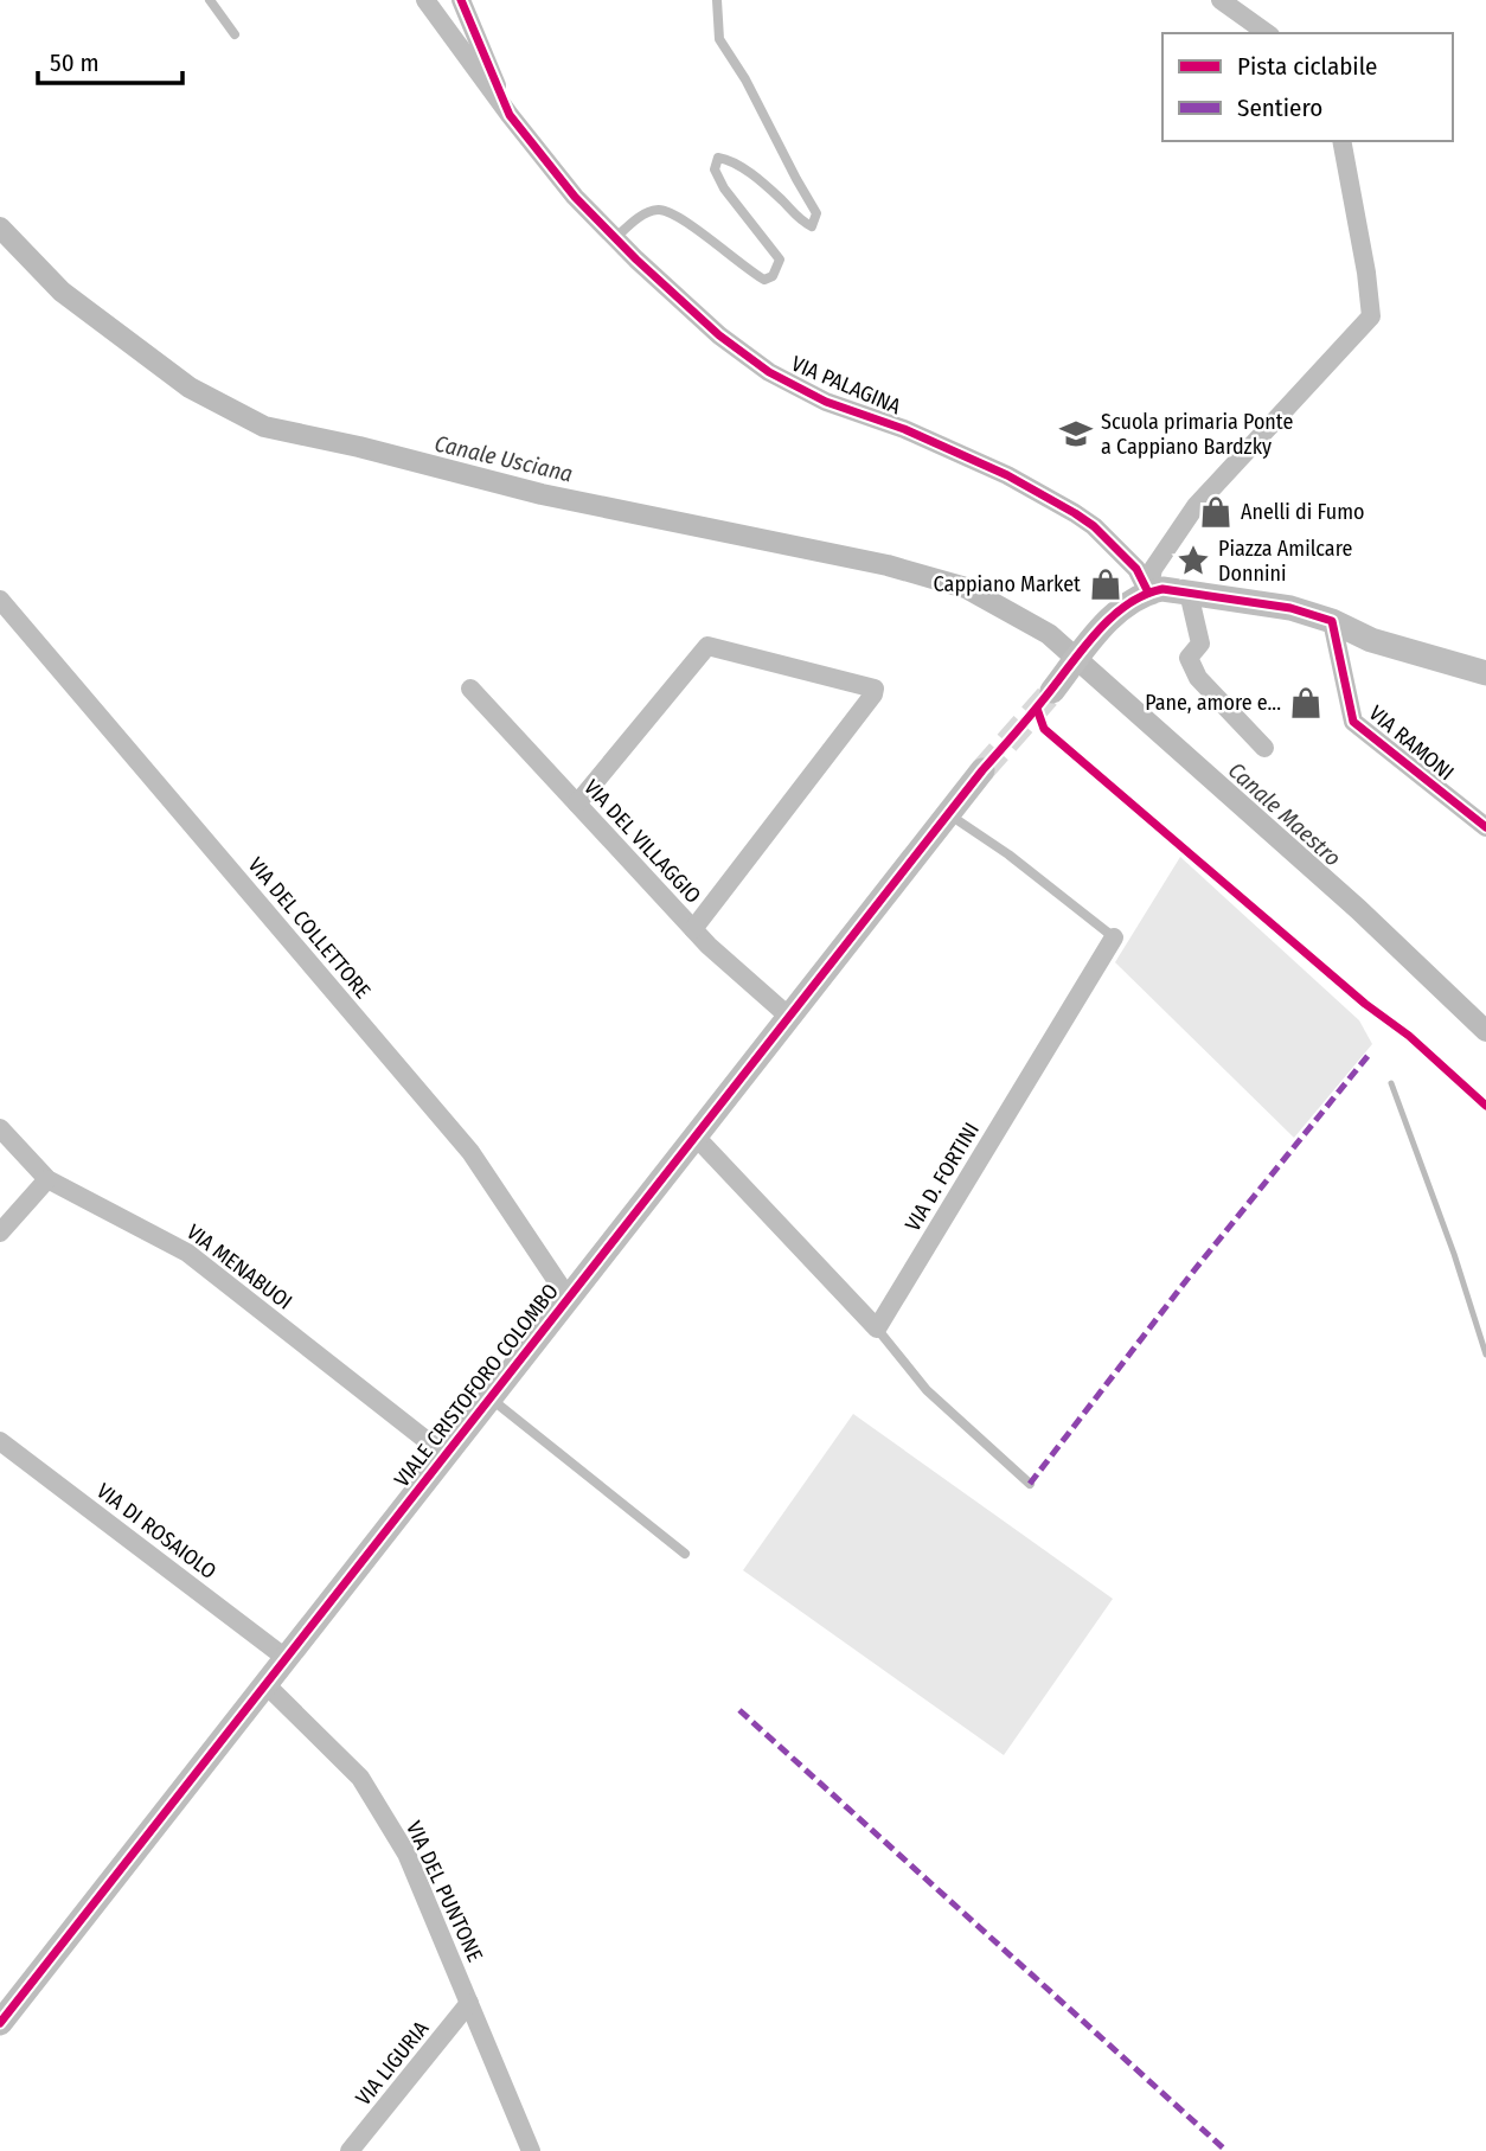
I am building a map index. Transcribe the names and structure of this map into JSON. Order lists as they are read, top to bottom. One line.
{"streets":{"street":["VIA PALAGINA","VIA RAMONI","VIA DEL VILLAGGIO","VIA DEL COLLETTORE","VIA D. FORTINI","VIA MENABUOI","VIALE CRISTOFORO COLOMBO","VIA DI ROSAIOLO","VIA DEL PUNTONE","VIA LIGURIA"]},"crossings":[["VIA DEL VILLAGGIO","VIALE CRISTOFORO COLOMBO"],["VIA DEL COLLETTORE","VIALE CRISTOFORO COLOMBO"],["VIA D. FORTINI","VIALE CRISTOFORO COLOMBO"],["VIA MENABUOI","VIALE CRISTOFORO COLOMBO"],["VIALE CRISTOFORO COLOMBO","VIA DI ROSAIOLO"],["VIALE CRISTOFORO COLOMBO","VIA DEL PUNTONE"],["VIA DEL PUNTONE","VIA LIGURIA"]],"water":["Canale Usciana","Canale Maestro"],"places":{"school or university":["Scuola primaria Ponte a Cappiano Bardzky"],"shop":["Anelli di Fumo","Cappiano Market","Pane, amore e..."],"place":["Piazza Amilcare Donnini"]},"legend":["Pista ciclabile","Sentiero"],"scale_bar":"50 m"}
